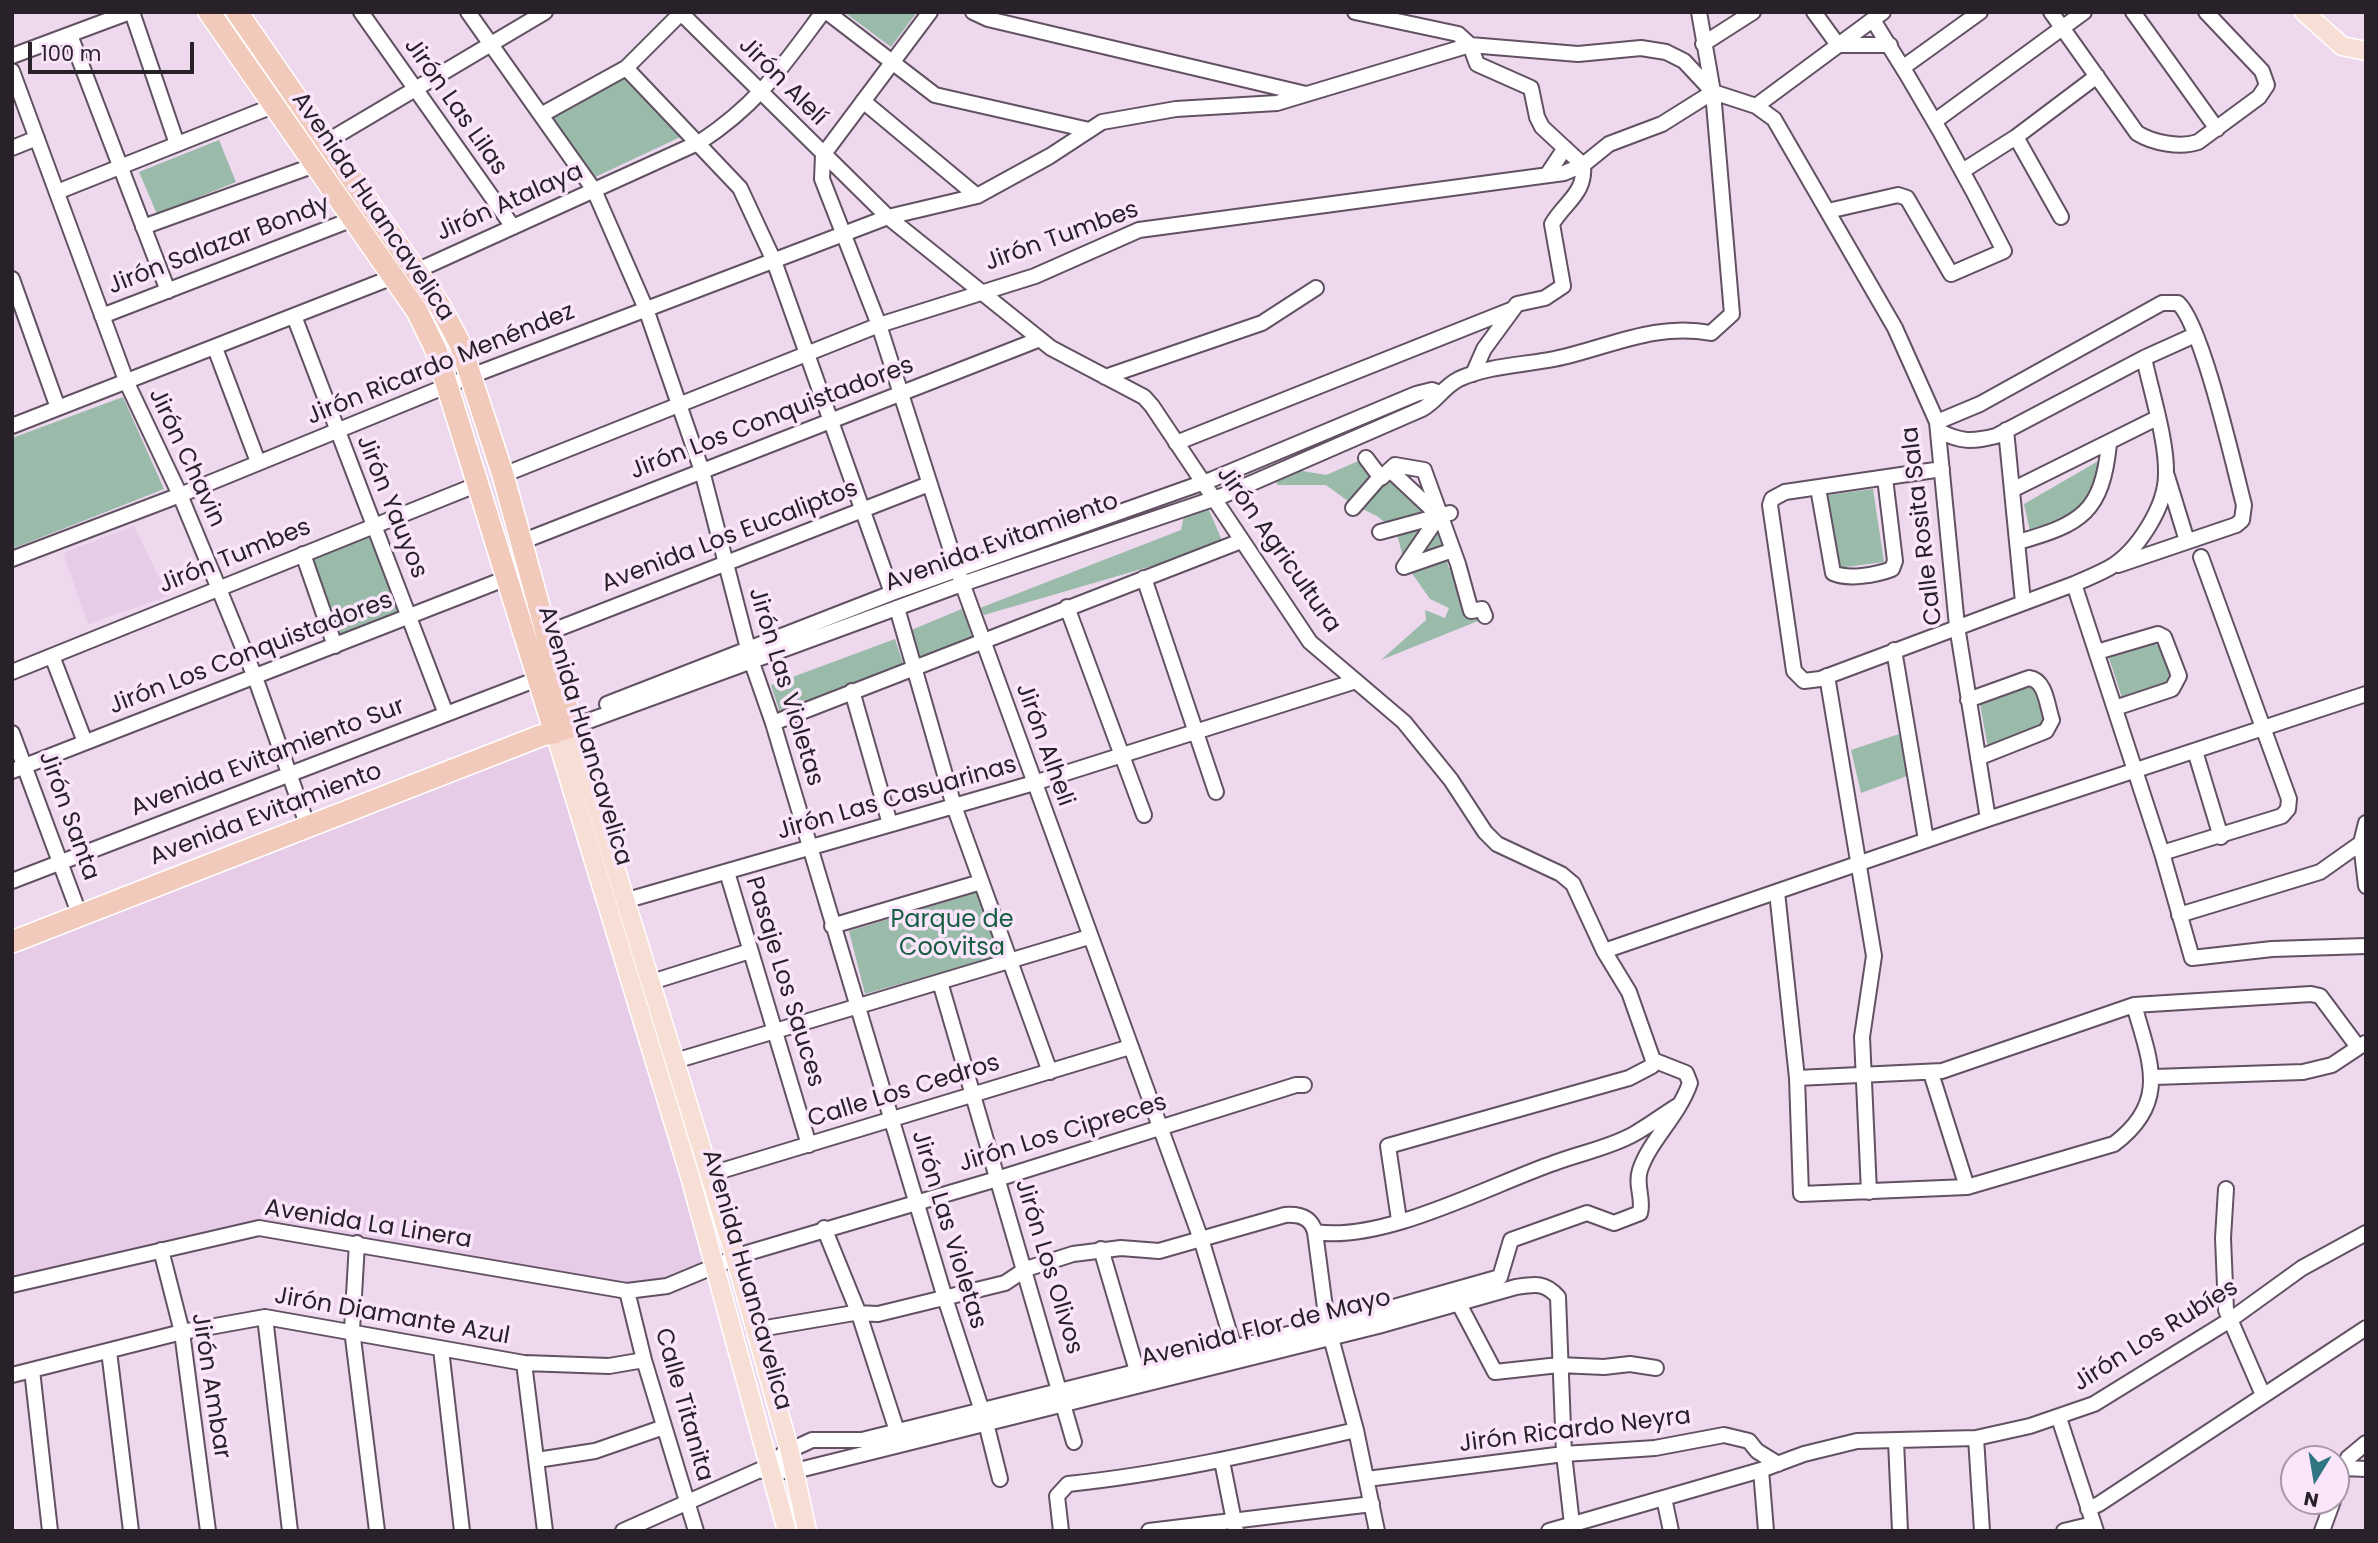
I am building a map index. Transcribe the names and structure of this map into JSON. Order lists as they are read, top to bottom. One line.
{"streets":{"highway":["Avenida Huancavelica","Avenida Evitamiento"],"street":["Jirón Alelí","Jirón Las Lilas","Jirón Atalaya","Jirón Tumbes","Jirón Salazar Bondy","Jirón Ricardo Menéndez","Jirón Los Conquistadores","Jirón Chavin","Jirón Yauyos","Calle Rosita Sala","Avenida Los Eucaliptos","Jirón Agricultura","Jirón Las Violetas","Jirón Alheli","Avenida Evitamiento Sur","Jirón Las Casuarinas","Jirón Santa","Pasaje Los Sauces","Calle Los Cedros","Jirón Los Cipreces","Avenida La Linera","Jirón Los Olivos","Jirón Diamante Azul","Avenida Flor de Mayo","Jirón Los Rubíes","Jirón Ambar","Calle Titanita","Jirón Ricardo Neyra"]},"crossings":[["Jirón Alelí","Jirón Atalaya"],["Jirón Alelí","Jirón Agricultura"],["Jirón Alelí","Jirón Alheli"],["Jirón Las Lilas","Jirón Atalaya"],["Jirón Atalaya","Avenida Huancavelica"],["Jirón Atalaya","Jirón Chavin"],["Jirón Atalaya","Jirón Yauyos"],["Jirón Atalaya","Jirón Las Violetas"],["Avenida Huancavelica","Jirón Tumbes"],["Avenida Huancavelica","Jirón Salazar Bondy"],["Avenida Huancavelica","Jirón Ricardo Menéndez"],["Avenida Huancavelica","Jirón Los Conquistadores"],["Avenida Huancavelica","Avenida Los Eucaliptos"],["Avenida Huancavelica","Avenida Evitamiento"],["Avenida Huancavelica","Avenida Evitamiento Sur"],["Avenida Huancavelica","Jirón Las Casuarinas"],["Avenida Huancavelica","Calle Los Cedros"],["Avenida Huancavelica","Jirón Los Cipreces"],["Avenida Huancavelica","Avenida La Linera"],["Avenida Huancavelica","Avenida Flor de Mayo"],["Jirón Tumbes","Jirón Chavin"],["Jirón Tumbes","Jirón Yauyos"],["Jirón Tumbes","Jirón Agricultura"],["Jirón Tumbes","Jirón Las Violetas"],["Jirón Tumbes","Jirón Alheli"],["Jirón Salazar Bondy","Jirón Chavin"],["Jirón Ricardo Menéndez","Jirón Chavin"],["Jirón Ricardo Menéndez","Jirón Yauyos"],["Jirón Ricardo Menéndez","Jirón Agricultura"],["Jirón Ricardo Menéndez","Jirón Las Violetas"],["Jirón Ricardo Menéndez","Jirón Alheli"],["Jirón Los Conquistadores","Jirón Chavin"],["Jirón Los Conquistadores","Jirón Yauyos"],["Jirón Los Conquistadores","Jirón Agricultura"],["Jirón Los Conquistadores","Jirón Las Violetas"],["Jirón Los Conquistadores","Jirón Alheli"],["Jirón Los Conquistadores","Jirón Santa"],["Jirón Chavin","Avenida Evitamiento"],["Jirón Chavin","Avenida Evitamiento Sur"],["Jirón Yauyos","Avenida Evitamiento Sur"],["Avenida Los Eucaliptos","Jirón Las Violetas"],["Avenida Los Eucaliptos","Jirón Alheli"],["Avenida Evitamiento","Jirón Agricultura"],["Avenida Evitamiento","Jirón Las Violetas"],["Avenida Evitamiento","Jirón Alheli"],["Avenida Evitamiento","Jirón Santa"],["Jirón Agricultura","Jirón Alheli"],["Jirón Agricultura","Jirón Las Casuarinas"],["Jirón Las Violetas","Jirón Las Casuarinas"],["Jirón Las Violetas","Calle Los Cedros"],["Jirón Las Violetas","Jirón Los Cipreces"],["Jirón Las Violetas","Avenida Flor de Mayo"],["Jirón Alheli","Jirón Las Casuarinas"],["Jirón Alheli","Calle Los Cedros"],["Jirón Alheli","Jirón Los Cipreces"],["Jirón Alheli","Avenida Flor de Mayo"],["Avenida Evitamiento Sur","Jirón Santa"],["Jirón Las Casuarinas","Pasaje Los Sauces"],["Pasaje Los Sauces","Calle Los Cedros"],["Calle Los Cedros","Jirón Los Olivos"],["Jirón Los Cipreces","Avenida La Linera"],["Jirón Los Cipreces","Jirón Los Olivos"],["Avenida La Linera","Jirón Ambar"],["Avenida La Linera","Calle Titanita"],["Jirón Los Olivos","Avenida Flor de Mayo"],["Jirón Diamante Azul","Jirón Ambar"],["Jirón Diamante Azul","Calle Titanita"],["Avenida Flor de Mayo","Jirón Los Rubíes"],["Avenida Flor de Mayo","Calle Titanita"],["Avenida Flor de Mayo","Jirón Ricardo Neyra"],["Jirón Los Rubíes","Jirón Ricardo Neyra"]],"parks":["Parque de Coovitsa"],"scale_bar":"100 m","north":"bottom"}
